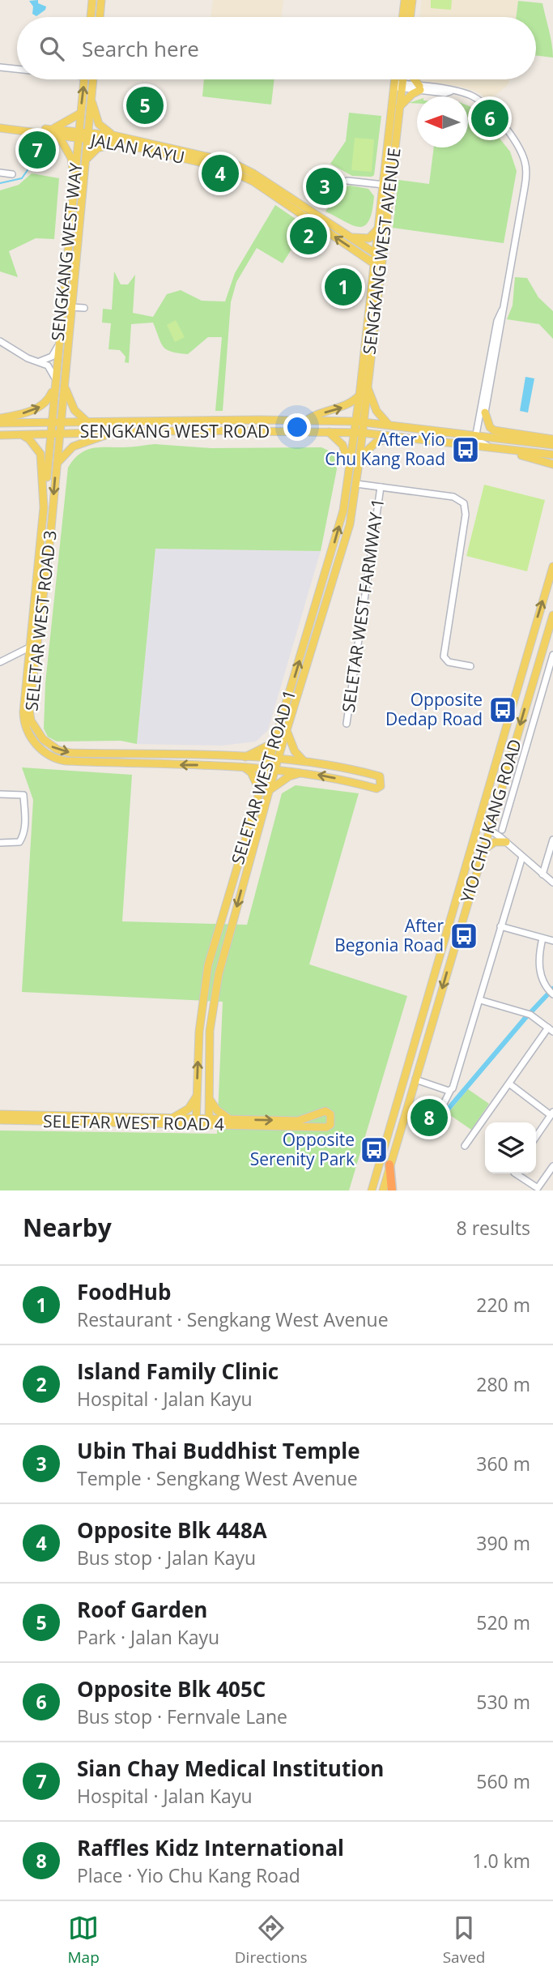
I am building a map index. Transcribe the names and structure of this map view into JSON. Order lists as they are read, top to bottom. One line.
{"streets":{"main road":["JALAN KAYU","SENGKANG WEST AVENUE","SENGKANG WEST WAY","SENGKANG WEST ROAD","SELETAR WEST ROAD 3","SELETAR WEST ROAD 1","YIO CHU KANG ROAD","SELETAR WEST ROAD 4"],"street":["SELETAR WEST FARMWAY 1"]},"crossings":[["JALAN KAYU","SENGKANG WEST AVENUE"],["JALAN KAYU","SENGKANG WEST WAY"],["SENGKANG WEST AVENUE","SENGKANG WEST ROAD"],["SENGKANG WEST AVENUE","SELETAR WEST ROAD 1"],["SENGKANG WEST WAY","SENGKANG WEST ROAD"],["SENGKANG WEST WAY","SELETAR WEST ROAD 3"],["SENGKANG WEST ROAD","SELETAR WEST ROAD 3"],["SENGKANG WEST ROAD","SELETAR WEST ROAD 1"],["SELETAR WEST ROAD 3","SELETAR WEST ROAD 1"],["SELETAR WEST ROAD 1","SELETAR WEST ROAD 4"]],"places":{"bus stop":["After Yio Chu Kang Road","Opposite Dedap Road","After Begonia Road","Opposite Serenity Park"]},"north":"left","page":{"search":"Search here","pins":["5","6","7","4","3","2","1","8"],"heading":["Nearby","8 results"],"list":[{"mark":"1","name":"FoodHub","note":"Restaurant · Sengkang West Avenue","value":"220 m"},{"mark":"2","name":"Island Family Clinic","note":"Hospital · Jalan Kayu","value":"280 m"},{"mark":"3","name":"Ubin Thai Buddhist Temple","note":"Temple · Sengkang West Avenue","value":"360 m"},{"mark":"4","name":"Opposite Blk 448A","note":"Bus stop · Jalan Kayu","value":"390 m"},{"mark":"5","name":"Roof Garden","note":"Park · Jalan Kayu","value":"520 m"},{"mark":"6","name":"Opposite Blk 405C","note":"Bus stop · Fernvale Lane","value":"530 m"},{"mark":"7","name":"Sian Chay Medical Institution","note":"Hospital · Jalan Kayu","value":"560 m"},{"mark":"8","name":"Raffles Kidz International","note":"Place · Yio Chu Kang Road","value":"1.0 km"}],"nav":["Map","Directions","Saved"]}}
